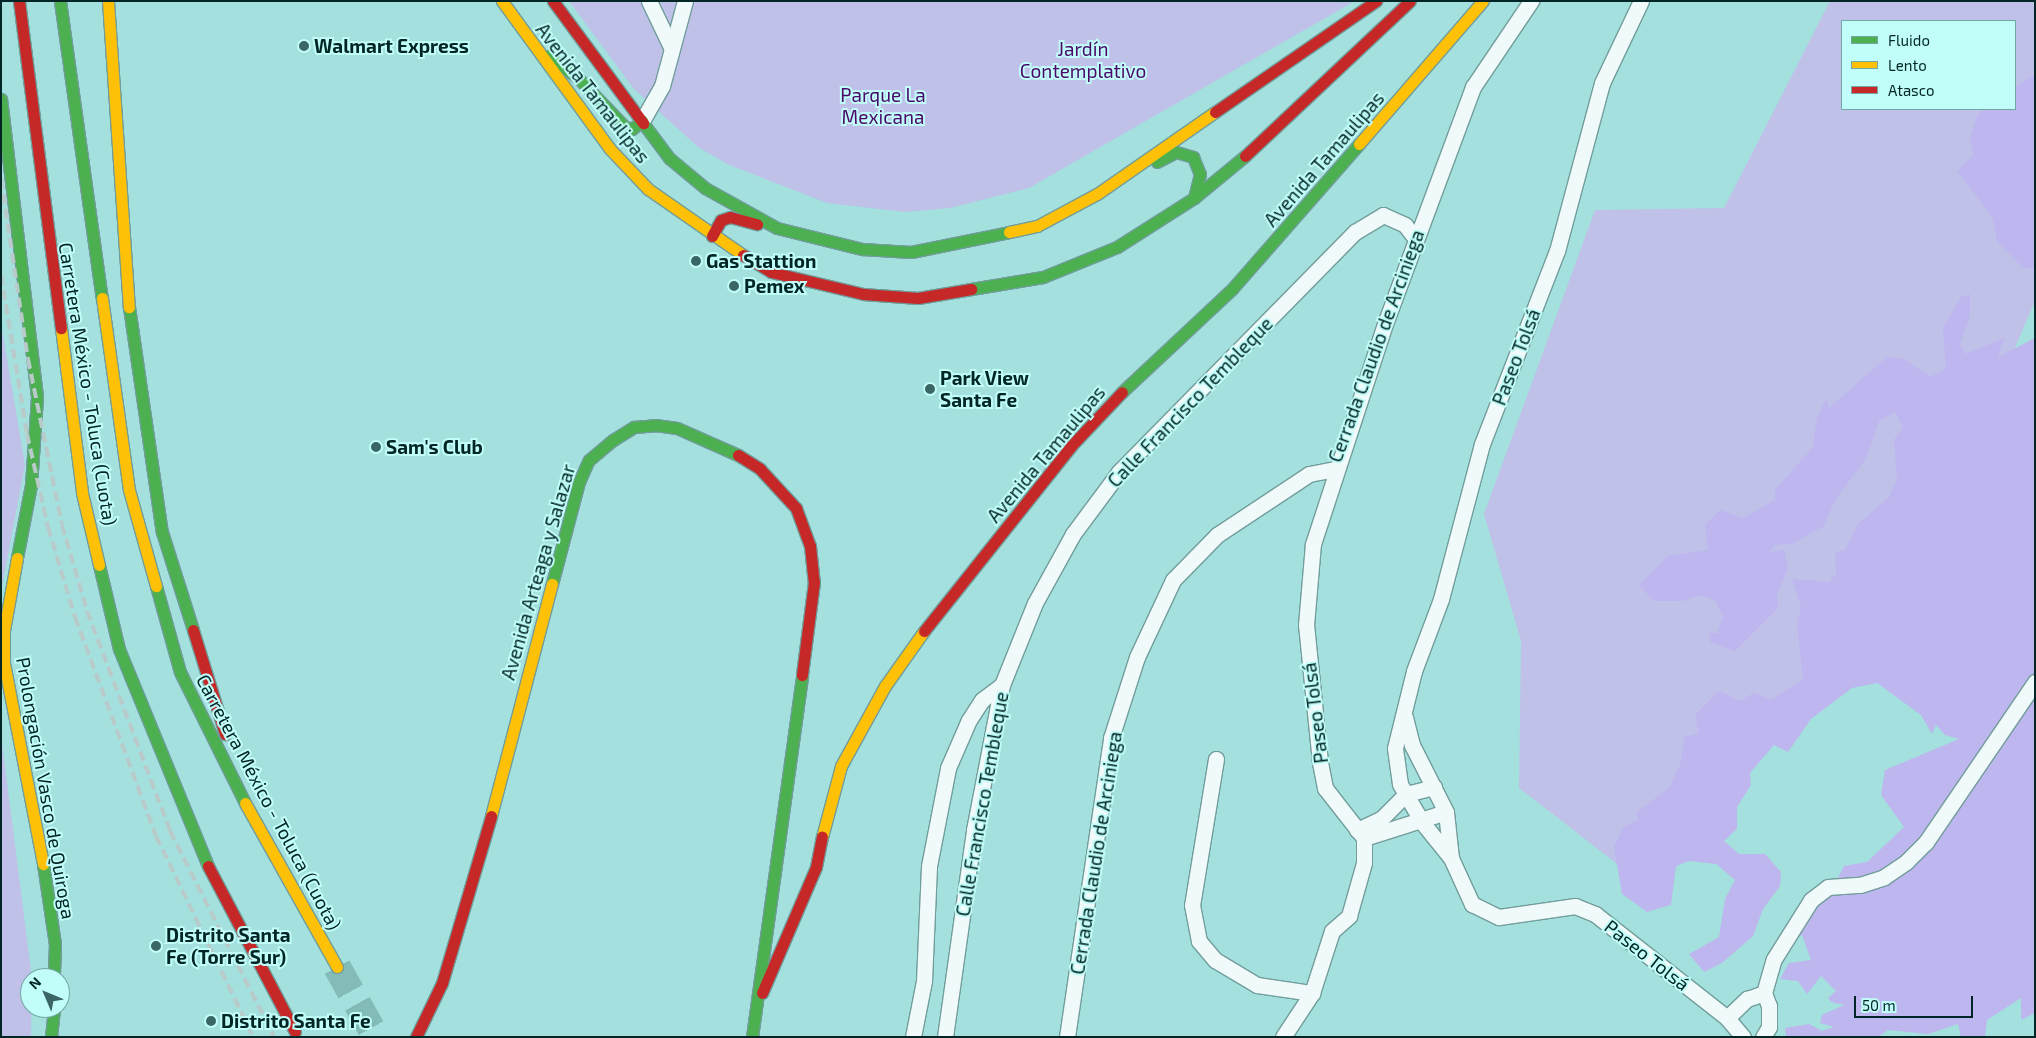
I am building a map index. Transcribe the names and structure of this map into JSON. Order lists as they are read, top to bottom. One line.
{"streets":{"main road":["Avenida Tamaulipas","Carretera México - Toluca (Cuota)","Avenida Arteaga y Salazar","Prolongación Vasco de Quiroga"],"street":["Cerrada Claudio de Arciniega","Paseo Tolsá","Calle Francisco Tembleque"]},"crossings":[["Avenida Tamaulipas","Avenida Arteaga y Salazar"],["Cerrada Claudio de Arciniega","Paseo Tolsá"],["Cerrada Claudio de Arciniega","Calle Francisco Tembleque"]],"parks":["Jardín Contemplativo","Parque La Mexicana"],"places":["Walmart Express","Gas Stattion","Pemex","Park View Santa Fe","Sam's Club","Distrito Santa Fe (Torre Sur)","Distrito Santa Fe"],"legend":["Fluido","Lento","Atasco"],"scale_bar":"50 m","north":"top left"}
